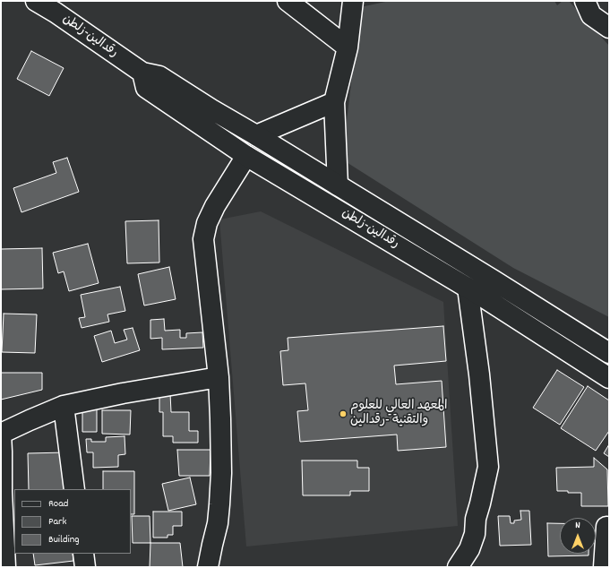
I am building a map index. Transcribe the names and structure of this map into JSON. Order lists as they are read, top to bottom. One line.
{"streets":{"street":["رقدالين-زلطن"]},"places":["المعهد العالي للعلوم والتقنية -رقدالين"],"legend":["Road","Park","Building"],"north":"top"}
